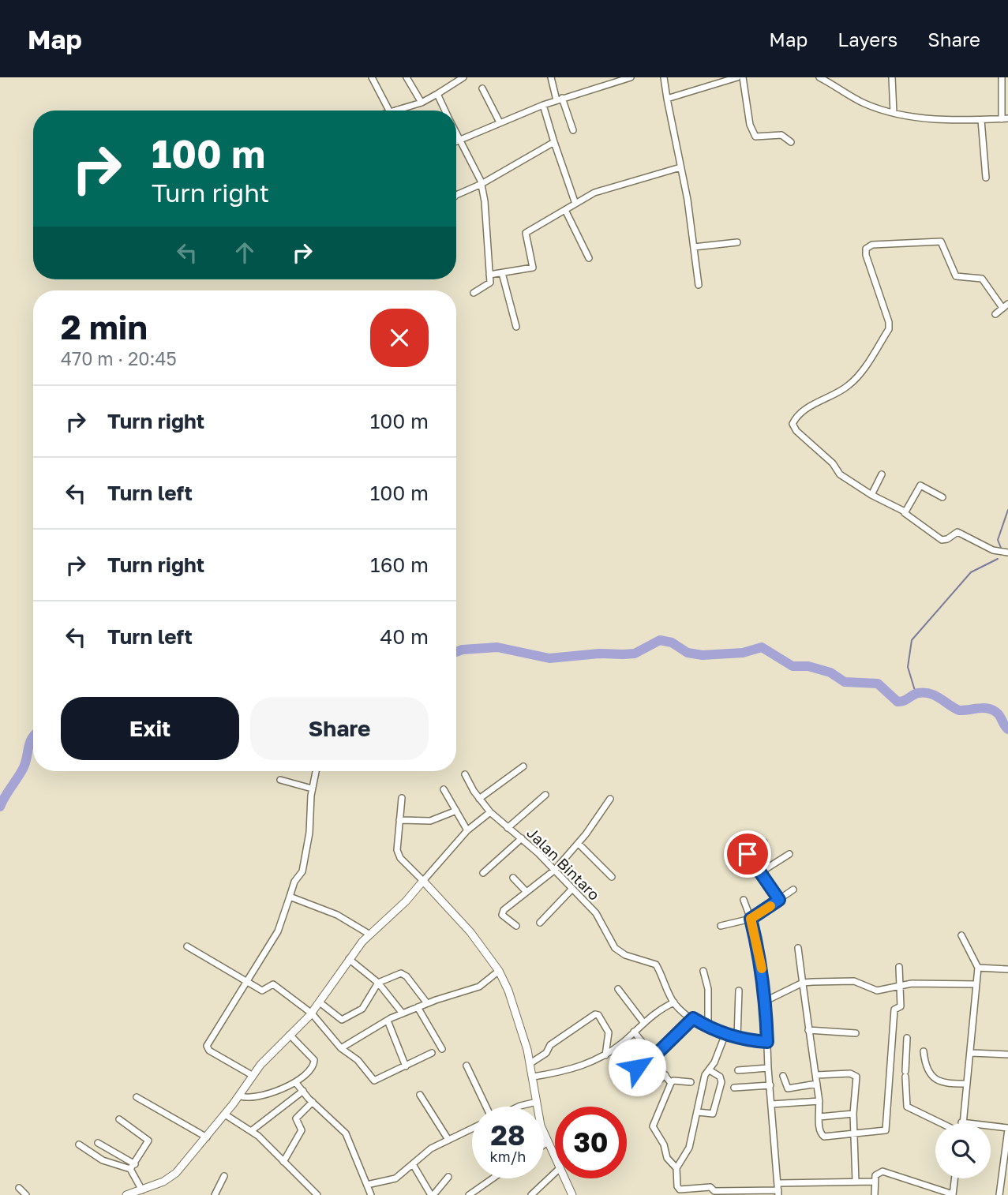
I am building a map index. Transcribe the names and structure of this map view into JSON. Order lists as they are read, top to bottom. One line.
{"streets":{"street":["Jalan Bintaro"]},"page":{"header":"Map","nav":["Map","Layers","Share"],"turn":["100 m","Turn right"],"heading":["2 min","470 m · 20:45"],"list":[{"name":"Turn right","value":"100 m"},{"name":"Turn left","value":"100 m"},{"name":"Turn right","value":"160 m"},{"name":"Turn left","value":"40 m"}],"buttons":["Exit","Share"],"speed":"28 km/h","limit":"30"}}
